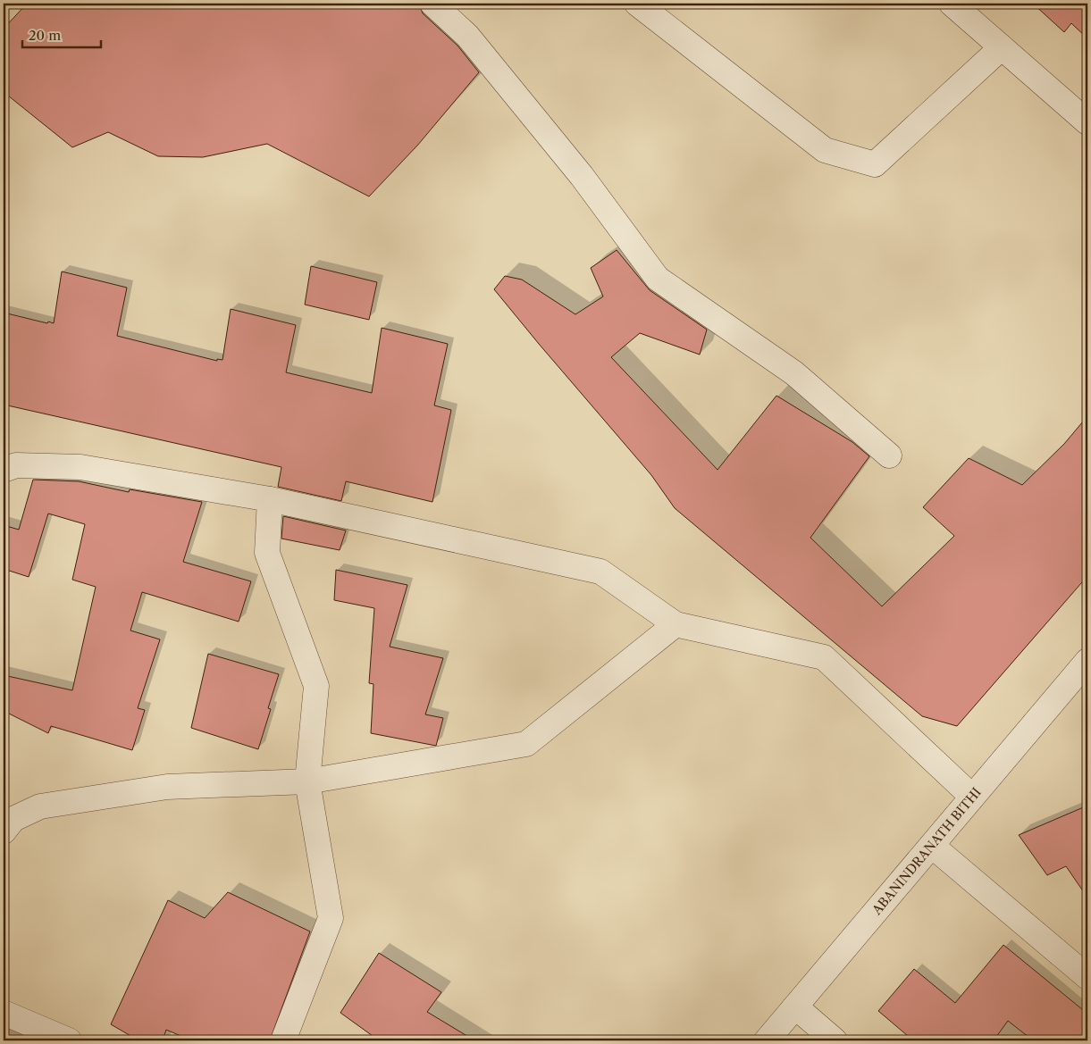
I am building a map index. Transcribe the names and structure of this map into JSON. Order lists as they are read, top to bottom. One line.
{"streets":{"street":["ABANINDRANATH BITHI"]},"scale_bar":"20 m"}
